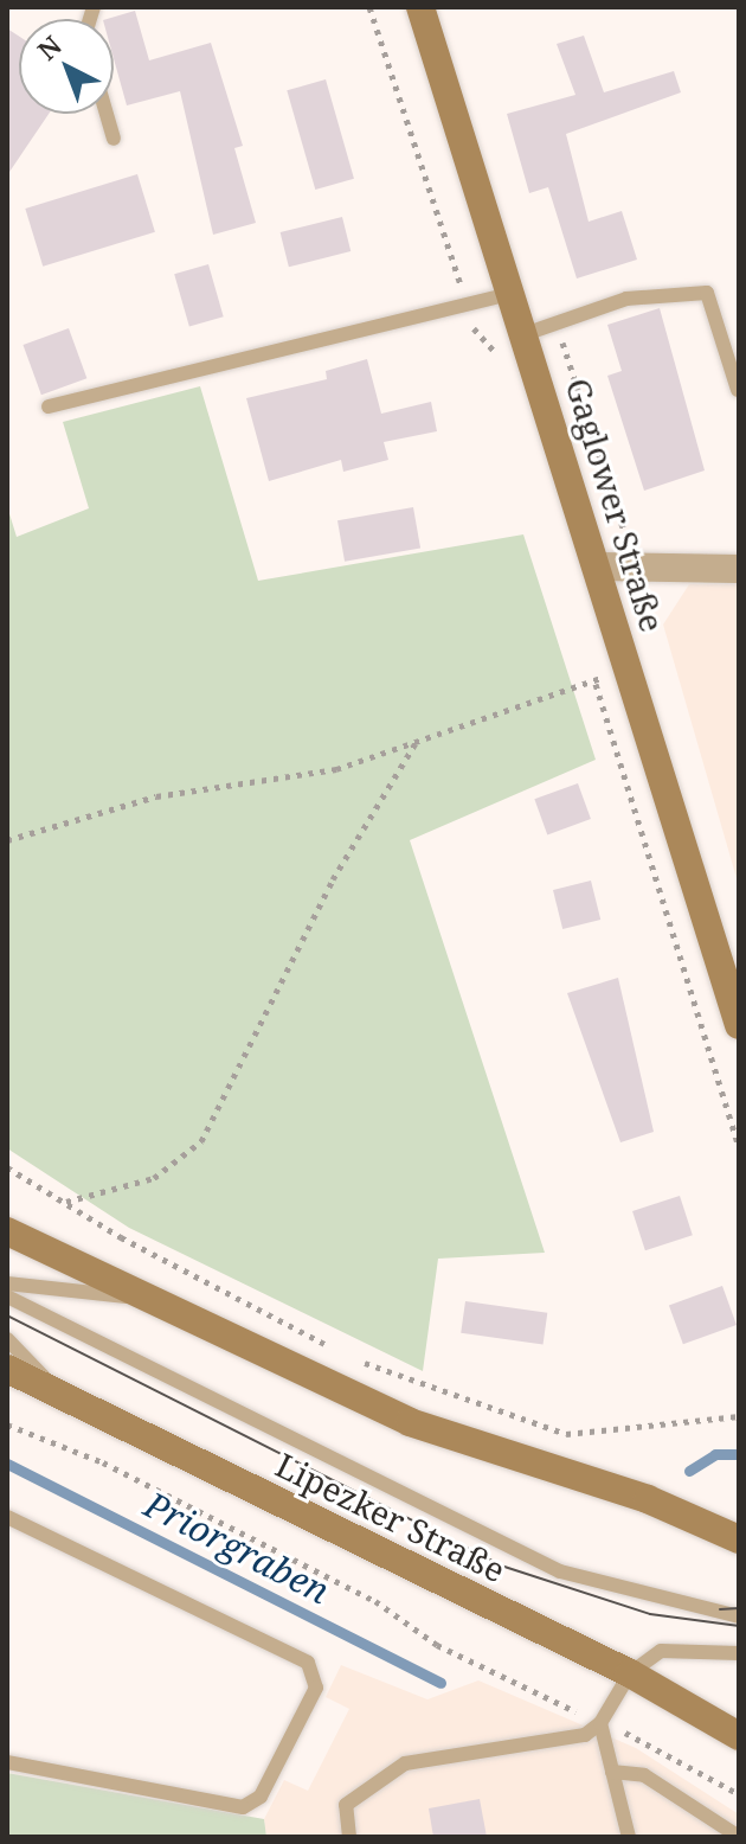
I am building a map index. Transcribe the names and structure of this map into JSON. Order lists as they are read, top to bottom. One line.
{"streets":{"main road":["Gaglower Straße","Lipezker Straße"]},"water":["Priorgraben"],"north":"top left"}
